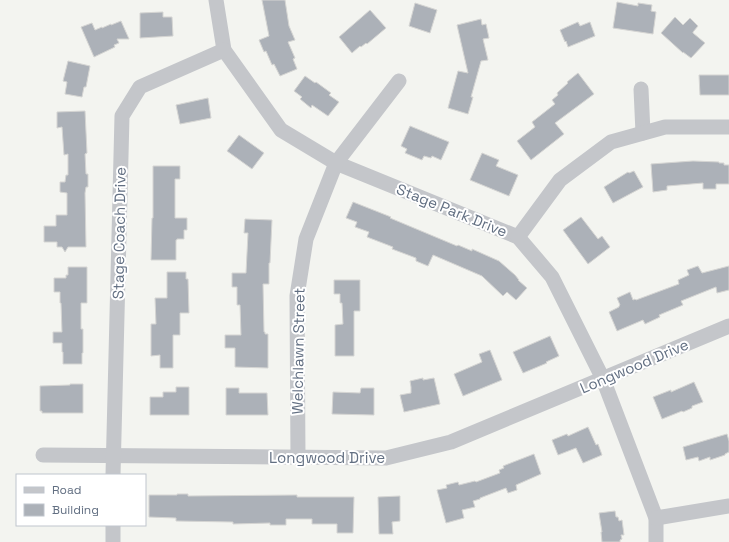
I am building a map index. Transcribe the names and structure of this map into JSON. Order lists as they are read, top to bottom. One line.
{"streets":{"street":["Stage Park Drive","Stage Coach Drive","Welchlawn Street","Longwood Drive"]},"crossings":[["Stage Park Drive","Stage Coach Drive"],["Stage Park Drive","Welchlawn Street"],["Stage Park Drive","Longwood Drive"],["Stage Coach Drive","Longwood Drive"],["Welchlawn Street","Longwood Drive"]],"legend":["Road","Building"]}
